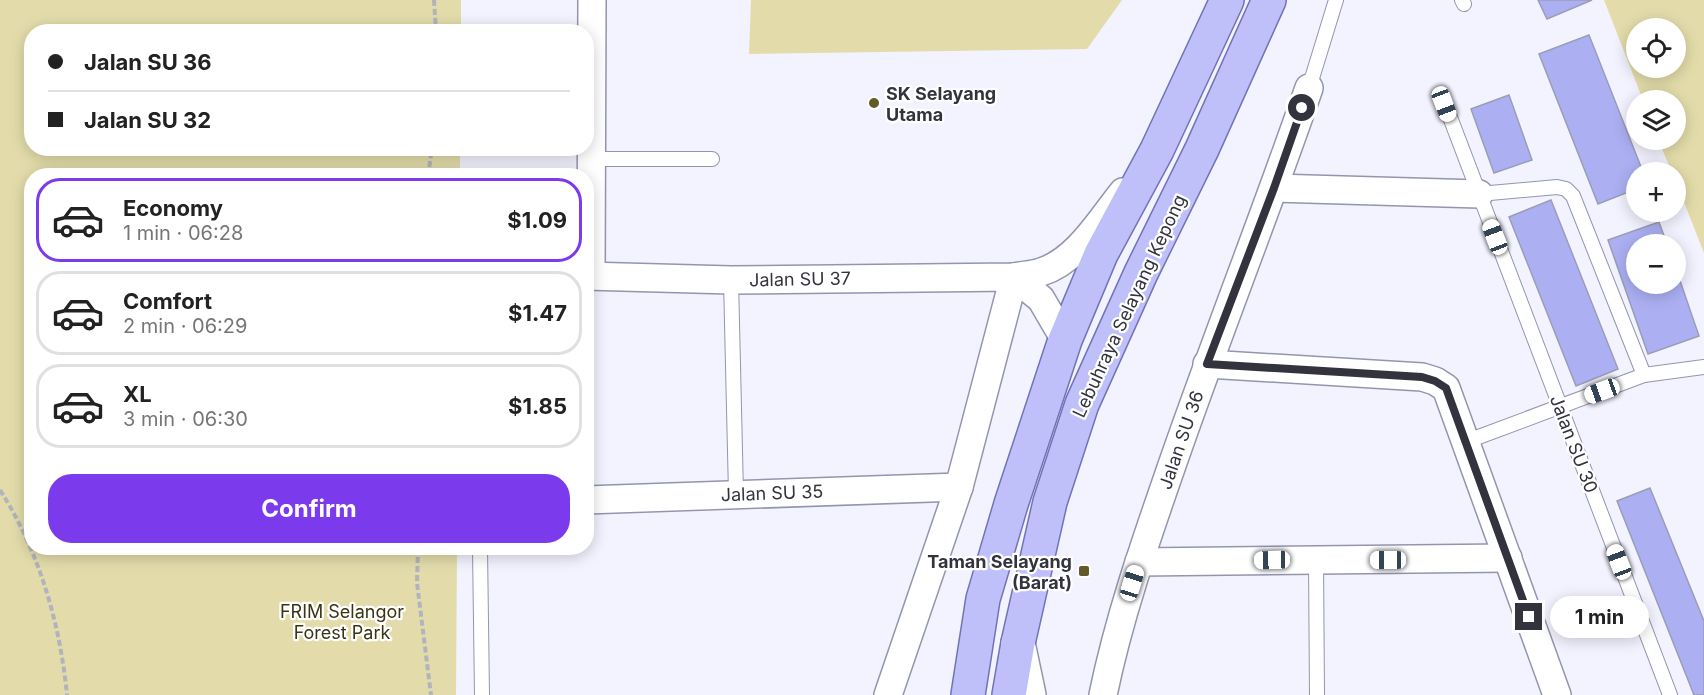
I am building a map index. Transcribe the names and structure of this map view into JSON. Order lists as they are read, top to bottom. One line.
{"streets":{"main road":["Lebuhraya Selayang Kepong"],"street":["Jalan SU 37","Jalan SU 36","Jalan SU 35"],"lane":["Jalan SU 30"]},"crossings":[["Jalan SU 37","Lebuhraya Selayang Kepong"]],"parks":["FRIM Selangor Forest Park"],"places":{"other":["SK Selayang Utama"],"transit":["Taman Selayang (Barat)"]},"page":{"map_buttons":["+","−"],"banner":["Jalan SU 36","Jalan SU 32"],"list":[{"name":"Economy","note":"1 min · 06:28","value":"$1.09"},{"name":"Comfort","note":"2 min · 06:29","value":"$1.47"},{"name":"XL","note":"3 min · 06:30","value":"$1.85"}],"buttons":"Confirm","bubble":"1 min"}}
